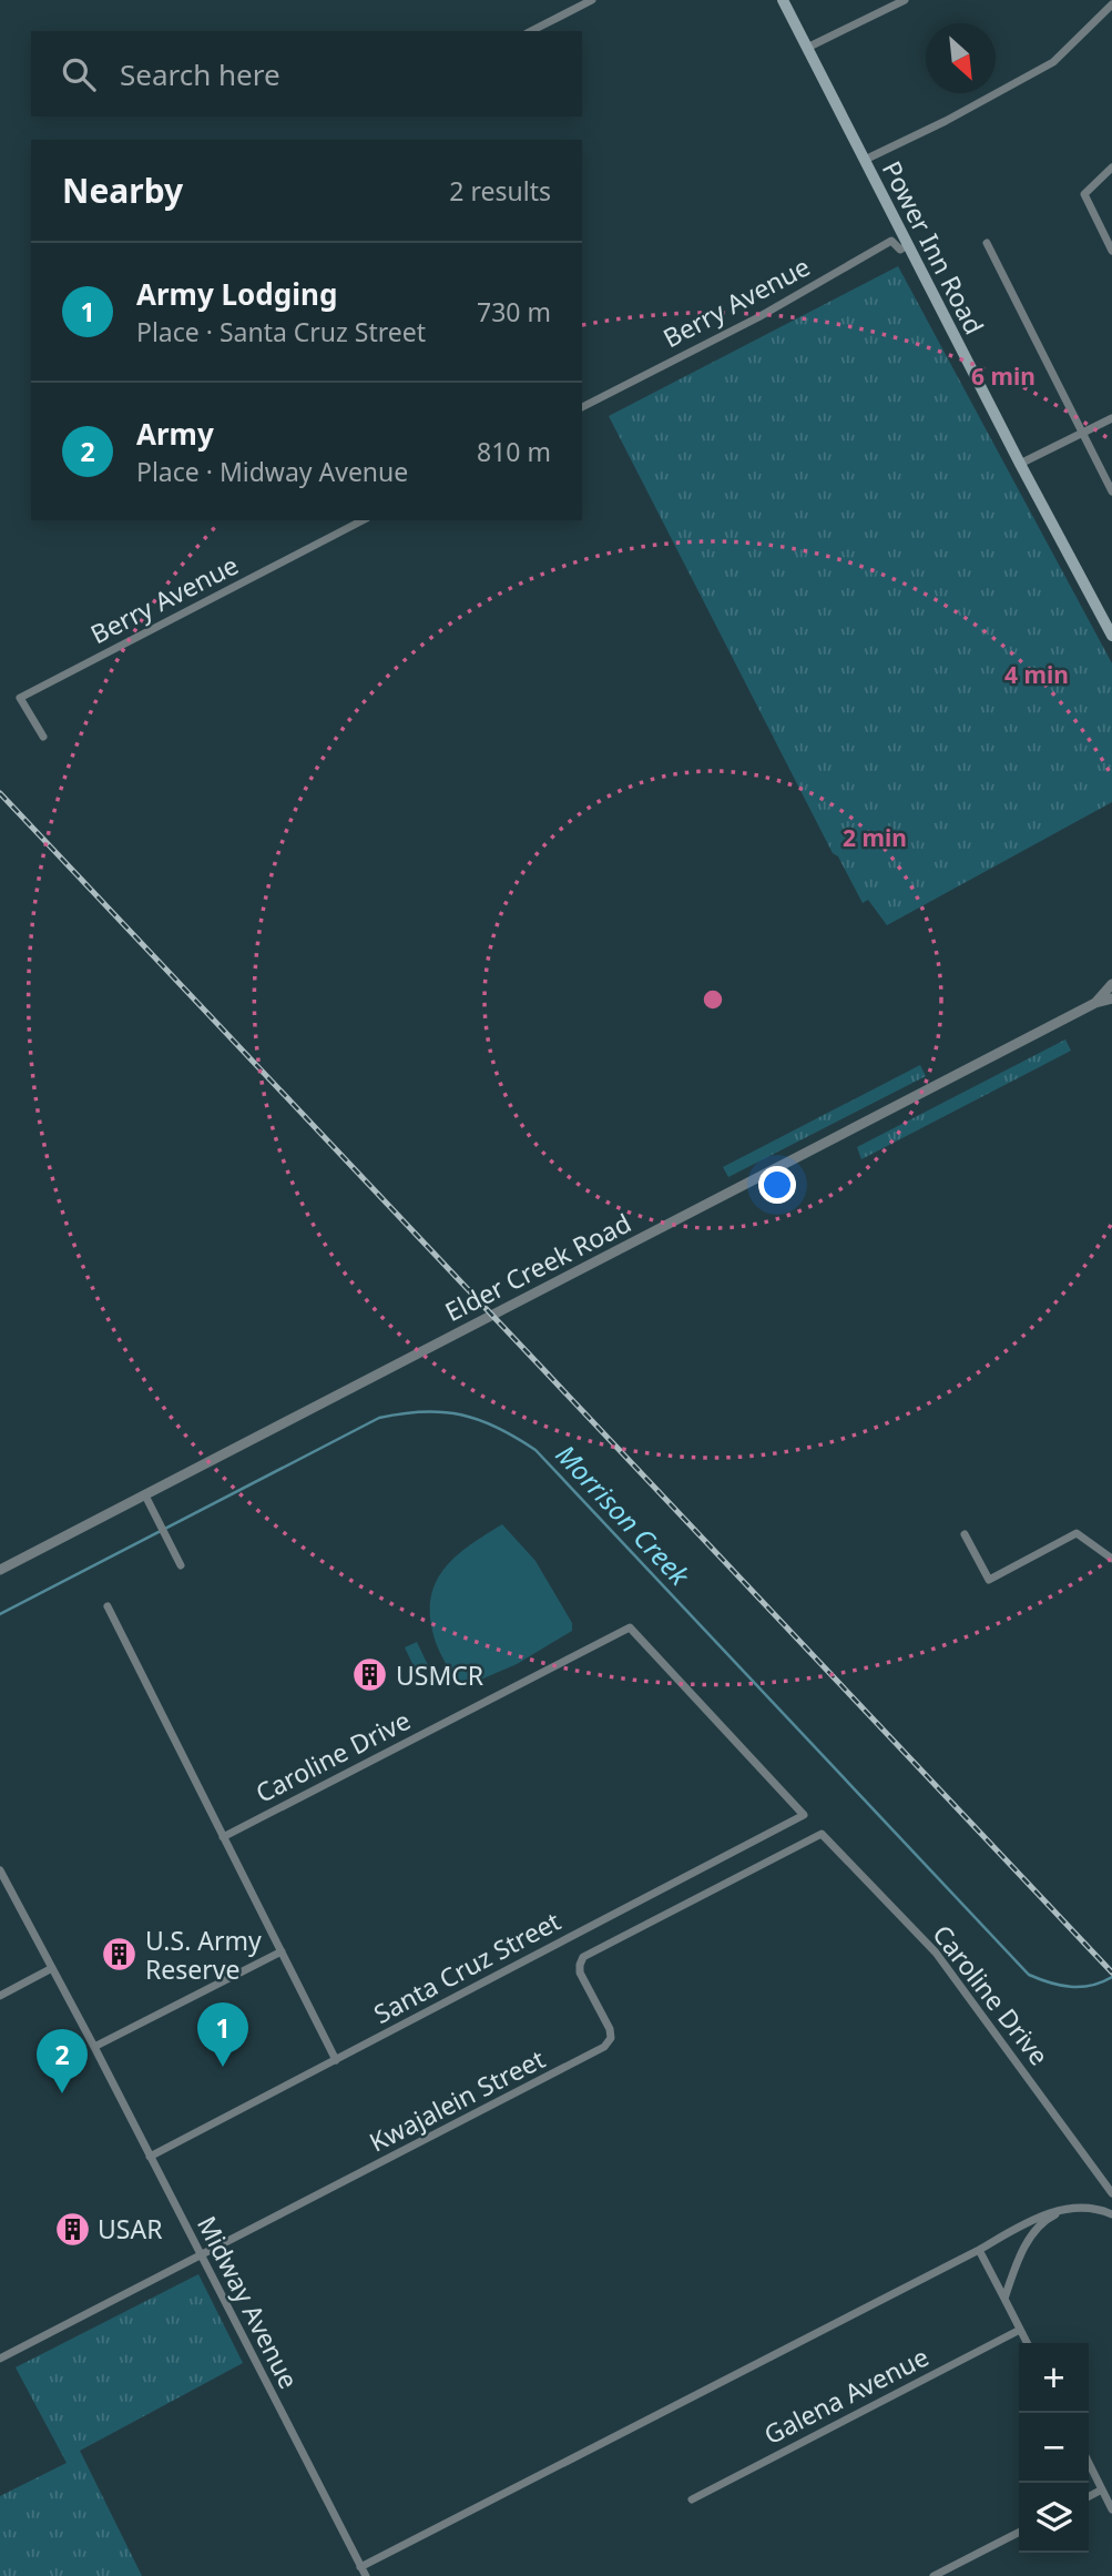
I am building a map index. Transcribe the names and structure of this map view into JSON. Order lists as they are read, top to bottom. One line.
{"streets":{"main road":["Power Inn Road"],"street":["Berry Avenue","Elder Creek Road","Caroline Drive","Santa Cruz Street","Kwajalein Street","Midway Avenue","Galena Avenue"]},"crossings":[["Power Inn Road","Berry Avenue"],["Caroline Drive","Santa Cruz Street"],["Caroline Drive","Kwajalein Street"],["Santa Cruz Street","Midway Avenue"],["Kwajalein Street","Midway Avenue"]],"water":["Morrison Creek"],"places":{"building":["USMCR","U.S. Army Reserve","USAR"]},"north":"bottom right","page":{"search":"Search here","heading":["Nearby","2 results"],"list":[{"mark":"1","name":"Army Lodging","note":"Place · Santa Cruz Street","value":"730 m"},{"mark":"2","name":"Army","note":"Place · Midway Avenue","value":"810 m"}],"pins":["1","2"],"map_buttons":["+","−"]},"rings":["6 min","4 min","2 min"]}
